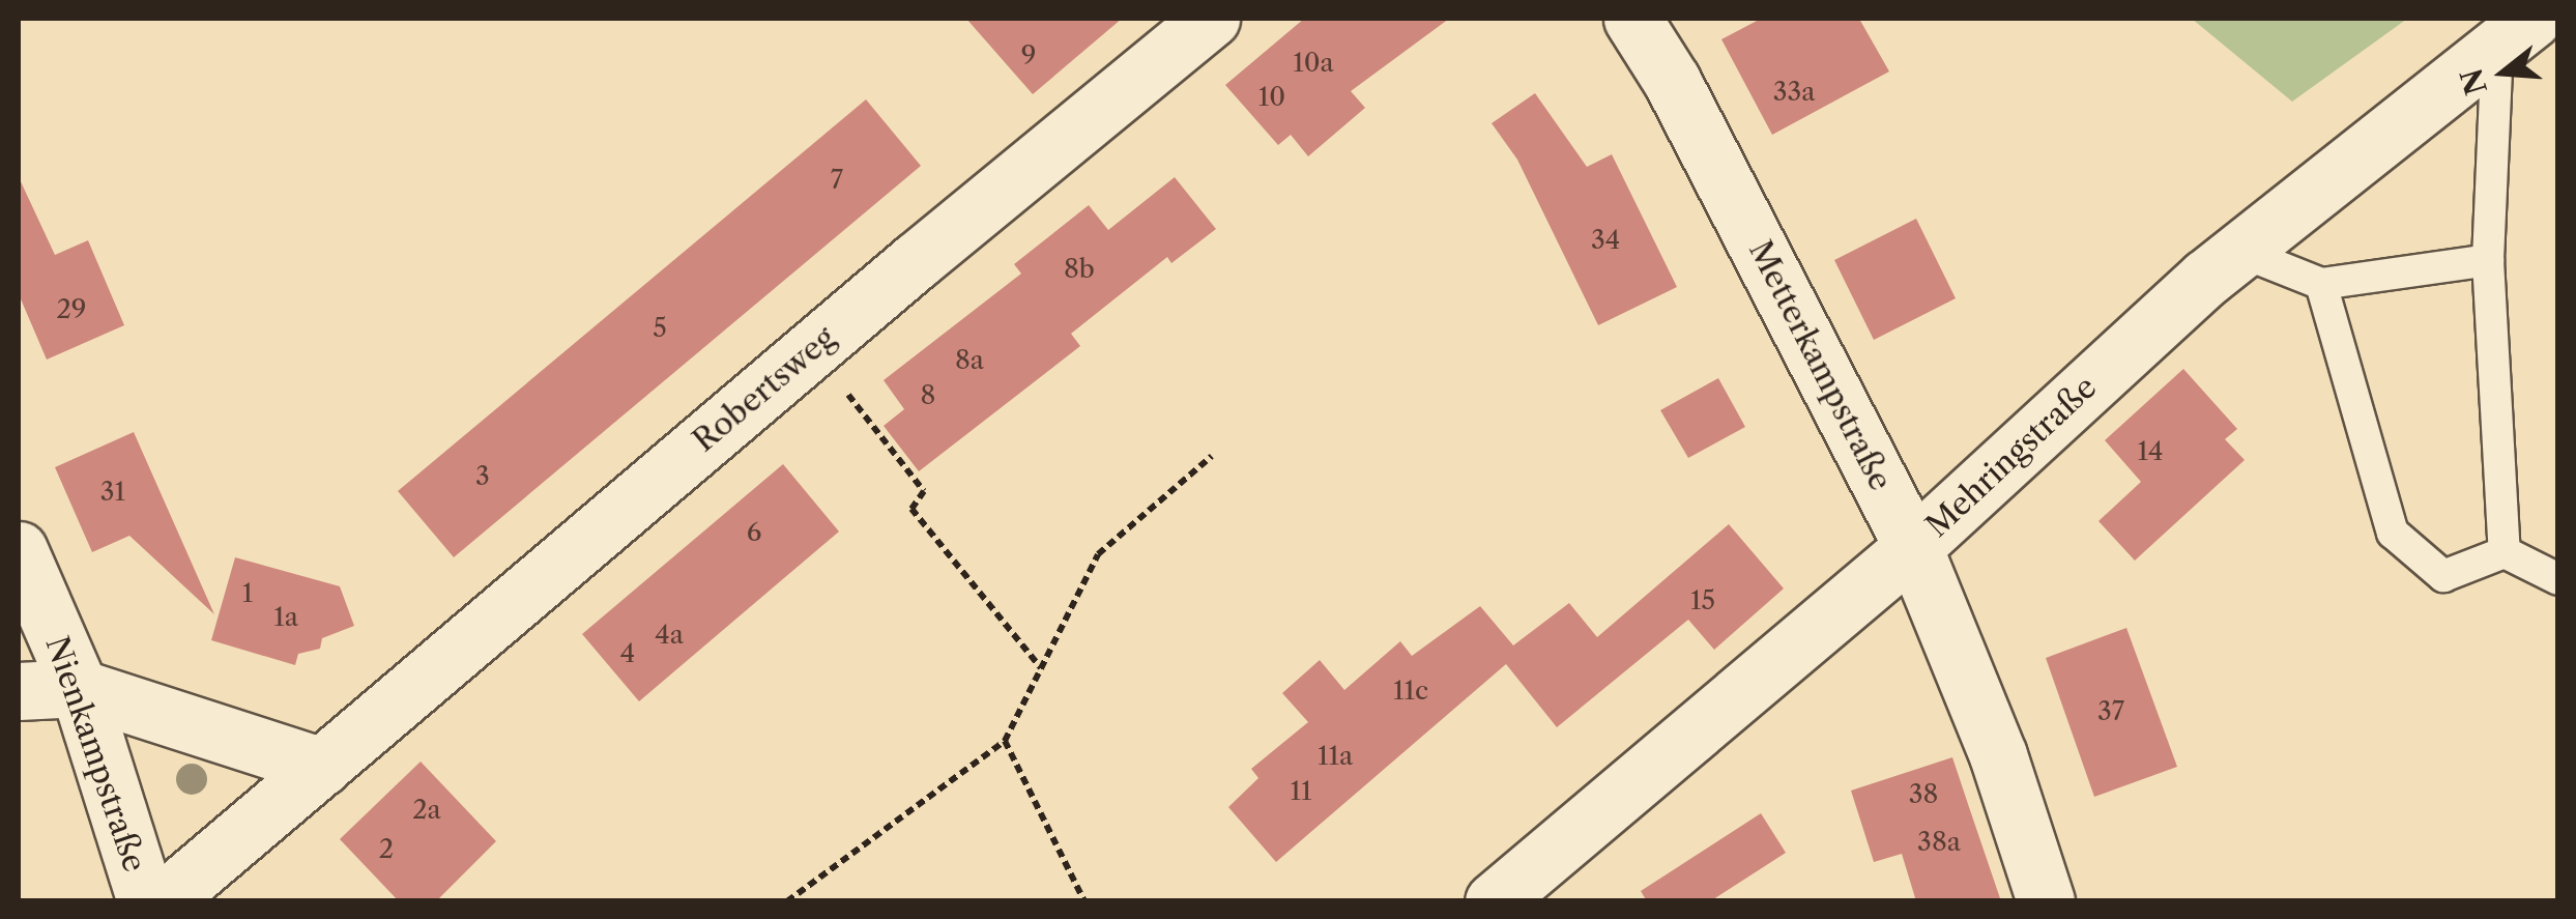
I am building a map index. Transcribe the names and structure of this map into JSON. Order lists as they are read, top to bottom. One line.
{"streets":{"street":["Metterkampstraße","Robertsweg","Mehringstraße","Nienkampstraße"]},"crossings":[["Metterkampstraße","Mehringstraße"]],"house_numbers":["9","10a","33a","10","7","34","8b","29","5","8a","8","14","3","31","6","1","15","1a","4a","4","11c","37","11a","11","38","2a","38a","2"],"north":"left"}
